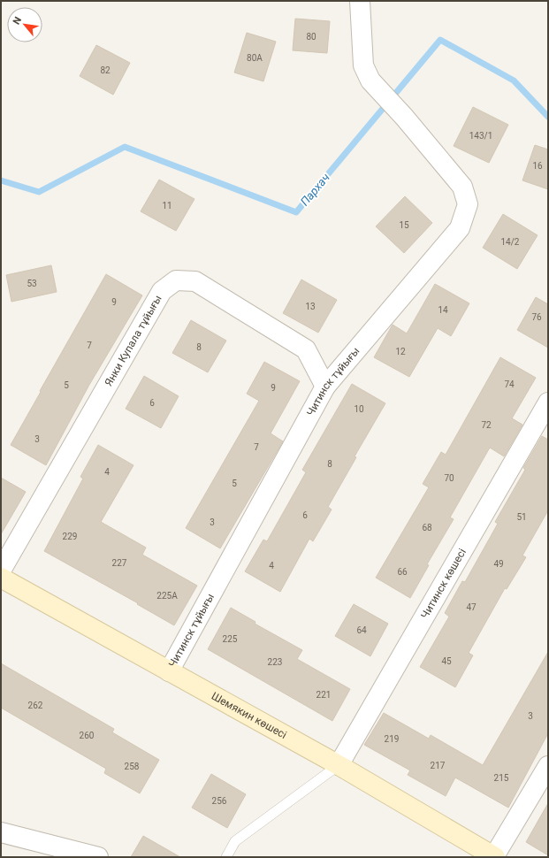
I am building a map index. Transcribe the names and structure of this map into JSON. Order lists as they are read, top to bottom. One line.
{"streets":{"main road":["Шемякин көшесі"],"street":["Янки Купала тұйығы","Читинск тұйығы","Читинск көшесі"]},"crossings":[["Янки Купала тұйығы","Читинск тұйығы"],["Читинск тұйығы","Шемякин көшесі"],["Читинск көшесі","Шемякин көшесі"]],"water":["Пархач"],"house_numbers":["80","80А","82","143/1","16","11","15","14/2","53","9","13","14","76","7","8","12","74","5","9","6","10","72","3","7","8","4","70","5","6","51","3","68","229","227","49","4","66","225А","47","64","225","45","223","221","262","3","260","219","217","258","215","256"],"north":"top left"}
